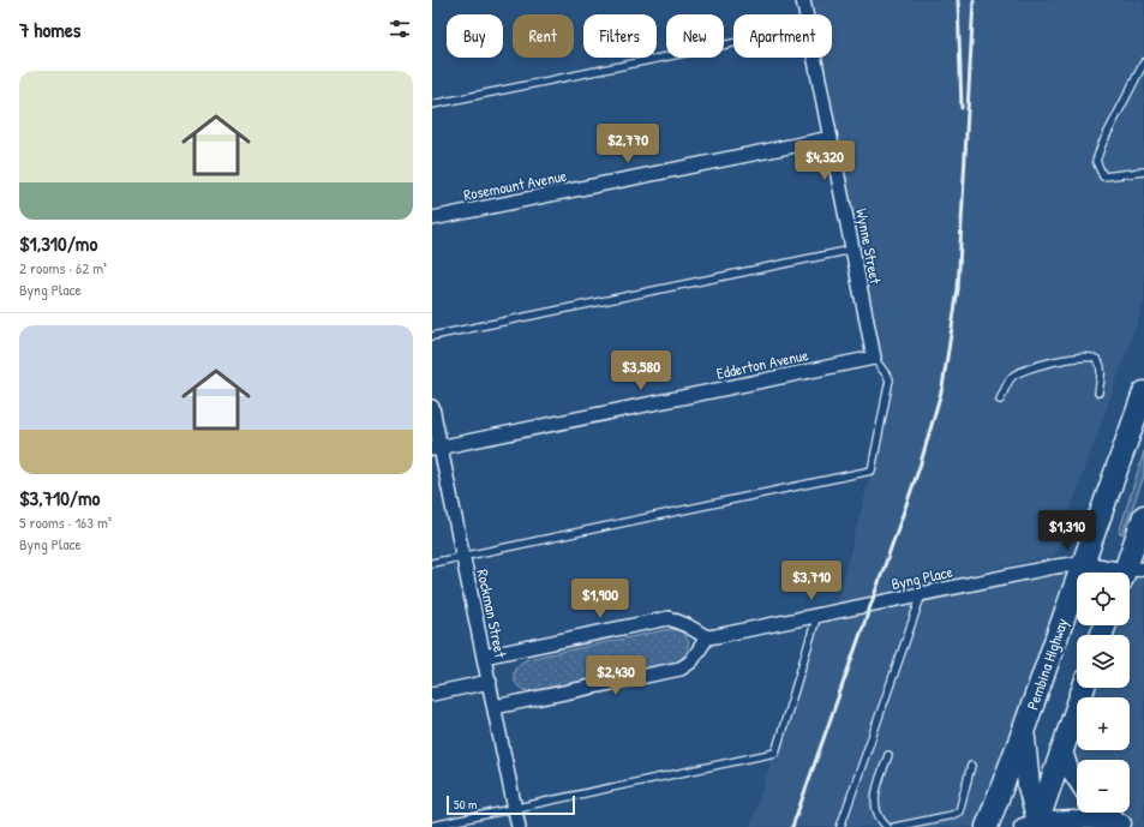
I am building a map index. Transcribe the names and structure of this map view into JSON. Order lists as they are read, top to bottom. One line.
{"streets":{"main road":["Pembina Highway"],"street":["Rosemount Avenue","Wynne Street","Edderton Avenue","Byng Place","Rockman Street"]},"crossings":[["Rosemount Avenue","Wynne Street"],["Wynne Street","Edderton Avenue"],["Edderton Avenue","Rockman Street"],["Byng Place","Pembina Highway"]],"scale_bar":"50 m","page":{"heading":"7 homes","chip":["Buy","Rent","Filters","New","Apartment"],"list":[{"name":"$1,310/mo","note":"2 rooms · 62 m² · Byng Place"},{"name":"$3,710/mo","note":"5 rooms · 163 m² · Byng Place"}],"price":["$2,770","$4,320","$3,580","$1,310","$3,710","$1,900","$2,430"],"map_buttons":["+","−"],"scale":"50 m"}}
